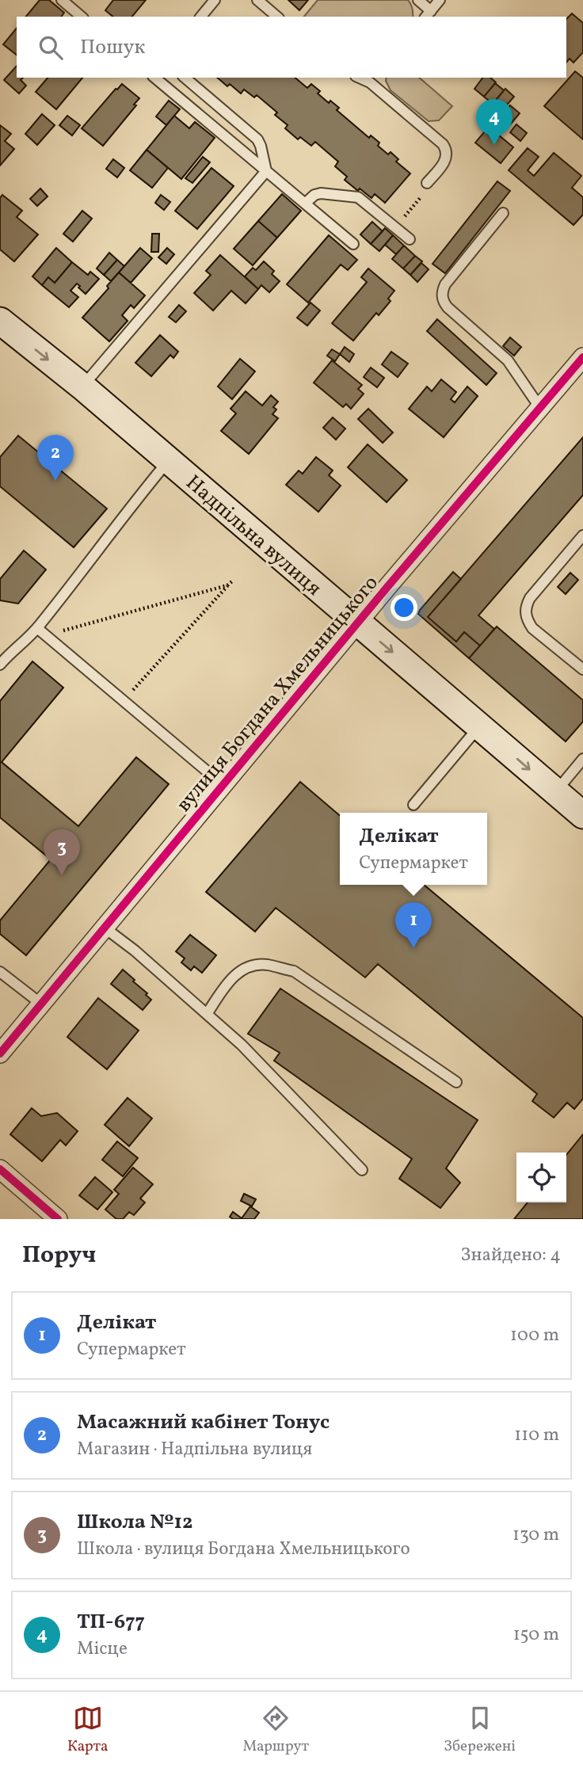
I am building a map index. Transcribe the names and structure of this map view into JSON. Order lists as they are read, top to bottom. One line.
{"streets":{"main road":["Надпільна вулиця"],"street":["вулиця Богдана Хмельницького"]},"crossings":[["Надпільна вулиця","вулиця Богдана Хмельницького"]],"one_way":["Надпільна вулиця"],"page":{"search":"Пошук","pins":["4","2","3","1"],"popup":["Делікат","Супермаркет"],"heading":["Поруч","Знайдено: 4"],"list":[{"mark":"1","name":"Делікат","note":"Супермаркет","value":"100 m"},{"mark":"2","name":"Масажний кабінет Тонус","note":"Магазин · Надпільна вулиця","value":"110 m"},{"mark":"3","name":"Школа №12","note":"Школа · вулиця Богдана Хмельницького","value":"130 m"},{"mark":"4","name":"ТП-677","note":"Місце","value":"150 m"}],"nav":["Карта","Маршрут","Збережені"]}}
